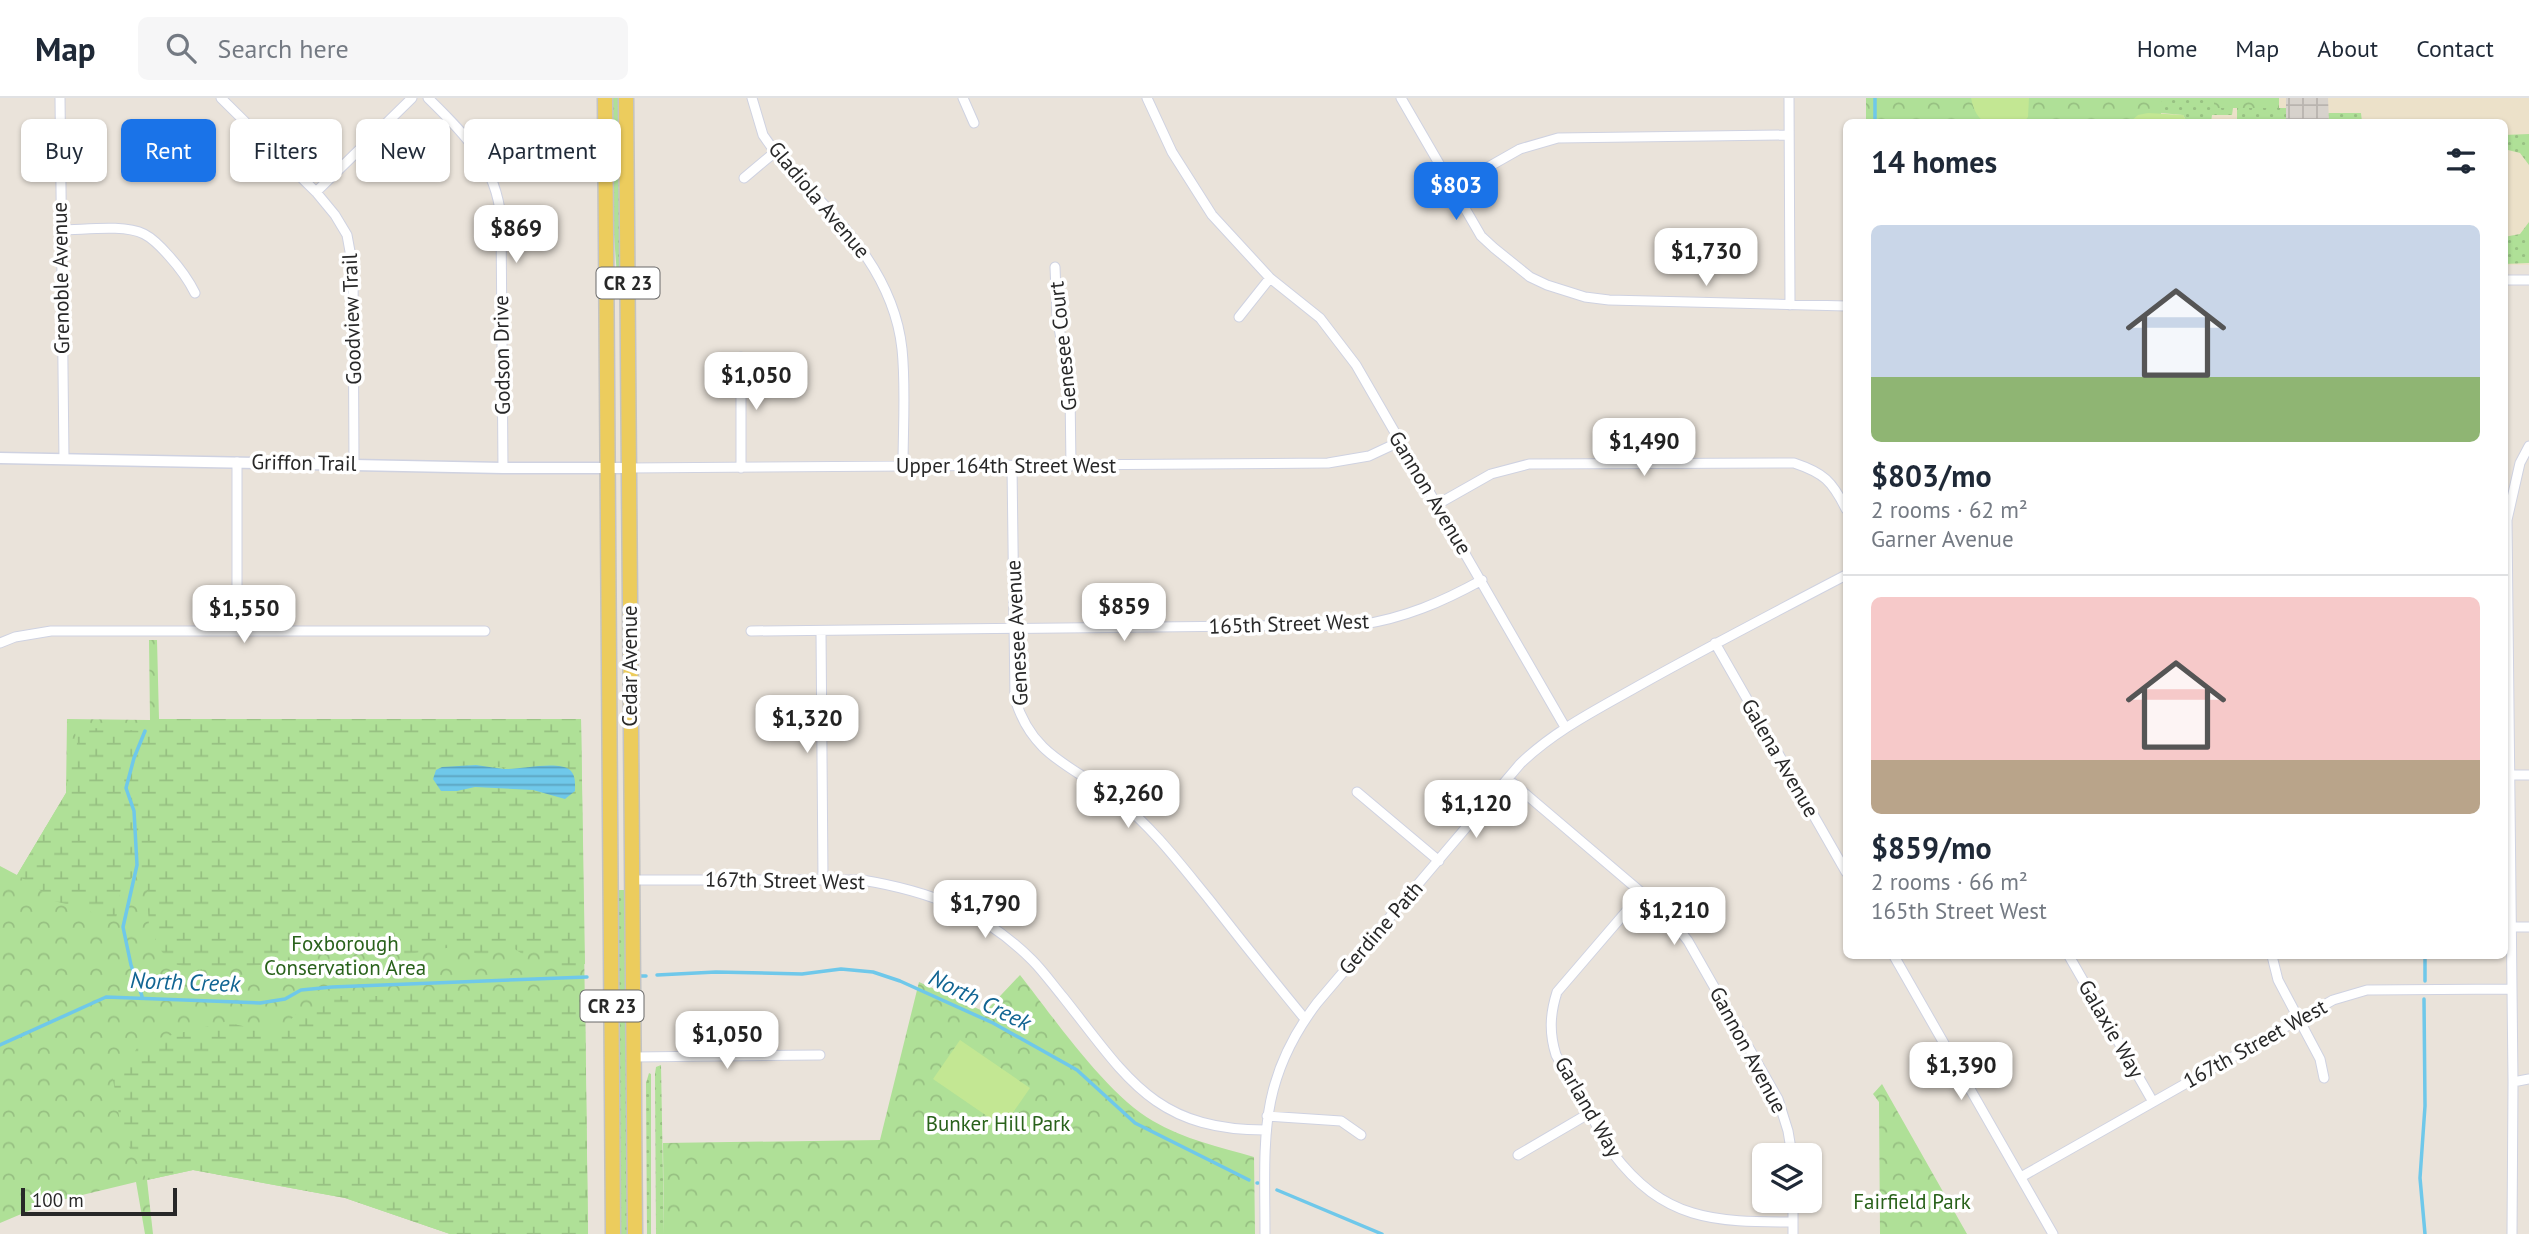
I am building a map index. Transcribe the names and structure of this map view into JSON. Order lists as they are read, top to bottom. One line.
{"streets":{"main road":["CR 23","Cedar Avenue"],"street":["Gladiola Avenue","Grenoble Avenue","Goodview Trail","Genesee Court","Godson Drive","Griffon Trail","Upper 164th Street West","Gannon Avenue","165th Street West","Genesee Avenue","Galena Avenue","167th Street West","Gerdine Path","Galaxie Way","Garland Way"]},"crossings":[["Gladiola Avenue","Upper 164th Street West"],["Grenoble Avenue","Griffon Trail"],["Goodview Trail","Griffon Trail"],["Genesee Court","Upper 164th Street West"],["Godson Drive","Griffon Trail"],["Griffon Trail","Upper 164th Street West"],["Griffon Trail","Cedar Avenue"],["Upper 164th Street West","Gannon Avenue"],["Upper 164th Street West","Genesee Avenue"],["Upper 164th Street West","Cedar Avenue"],["Gannon Avenue","165th Street West"],["Gannon Avenue","Gerdine Path"],["Gannon Avenue","Garland Way"],["165th Street West","Genesee Avenue"],["Genesee Avenue","Gerdine Path"],["Cedar Avenue","167th Street West"],["Galena Avenue","Gerdine Path"],["167th Street West","Gerdine Path"],["167th Street West","Galaxie Way"]],"water":["North Creek"],"parks":["Foxborough Conservation Area","Bunker Hill Park","Fairfield Park"],"scale_bar":"100 m","page":{"header":"Map","search":"Search here","nav":["Home","Map","About","Contact"],"chip":["Buy","Rent","Filters","New","Apartment"],"heading":"14 homes","price":["$803","$869","$1,730","$1,050","$1,490","$859","$1,550","$1,320","$2,260","$1,120","$1,790","$1,210","$1,050","$1,390"],"list":[{"name":"$803/mo","note":"2 rooms · 62 m² · Garner Avenue"},{"name":"$859/mo","note":"2 rooms · 66 m² · 165th Street West"}],"scale":"100 m"}}
